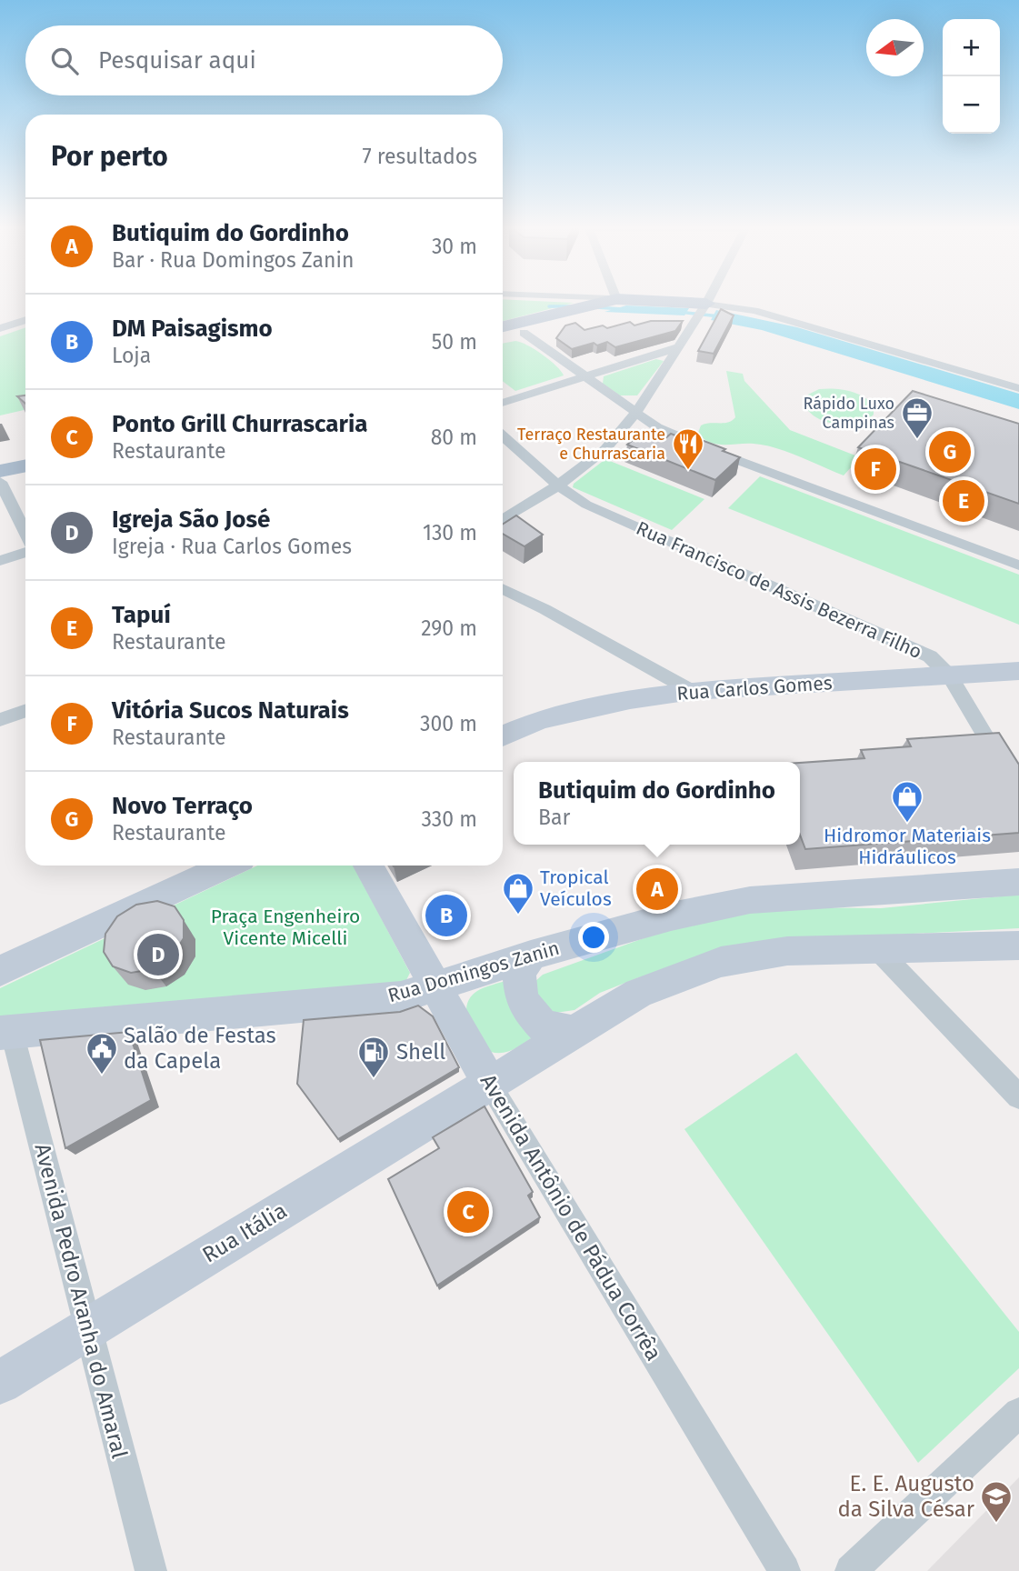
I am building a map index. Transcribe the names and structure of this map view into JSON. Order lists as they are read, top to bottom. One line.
{"streets":{"street":["Rua Francisco de Assis Bezerra Filho","Rua Carlos Gomes","Rua Domingos Zanin","Avenida Antônio de Pádua Corrêa","Rua Itália","Avenida Pedro Aranha do Amaral"]},"crossings":[["Rua Francisco de Assis Bezerra Filho","Rua Carlos Gomes"],["Rua Domingos Zanin","Avenida Antônio de Pádua Corrêa"],["Rua Domingos Zanin","Avenida Pedro Aranha do Amaral"],["Avenida Antônio de Pádua Corrêa","Rua Itália"],["Rua Itália","Avenida Pedro Aranha do Amaral"]],"parks":["Praça Engenheiro Vicente Micelli"],"places":{"office":["Rápido Luxo Campinas"],"restaurant":["Terraço Restaurante e Churrascaria"],"shop":["Hidromor Materiais Hidráulicos","Tropical Veículos"],"public building":["Salão de Festas da Capela"],"fuel station":["Shell"],"school or university":["E. E. Augusto da Silva César"]},"north":"left","page":{"map_buttons":["+","−"],"search":"Pesquisar aqui","heading":["Por perto","7 resultados"],"list":[{"mark":"A","name":"Butiquim do Gordinho","note":"Bar · Rua Domingos Zanin","value":"30 m"},{"mark":"B","name":"DM Paisagismo","note":"Loja","value":"50 m"},{"mark":"C","name":"Ponto Grill Churrascaria","note":"Restaurante","value":"80 m"},{"mark":"D","name":"Igreja São José","note":"Igreja · Rua Carlos Gomes","value":"130 m"},{"mark":"E","name":"Tapuí","note":"Restaurante","value":"290 m"},{"mark":"F","name":"Vitória Sucos Naturais","note":"Restaurante","value":"300 m"},{"mark":"G","name":"Novo Terraço","note":"Restaurante","value":"330 m"}],"pins":["G","F","E","A","B","D","C"],"popup":["Butiquim do Gordinho","Bar"]}}
